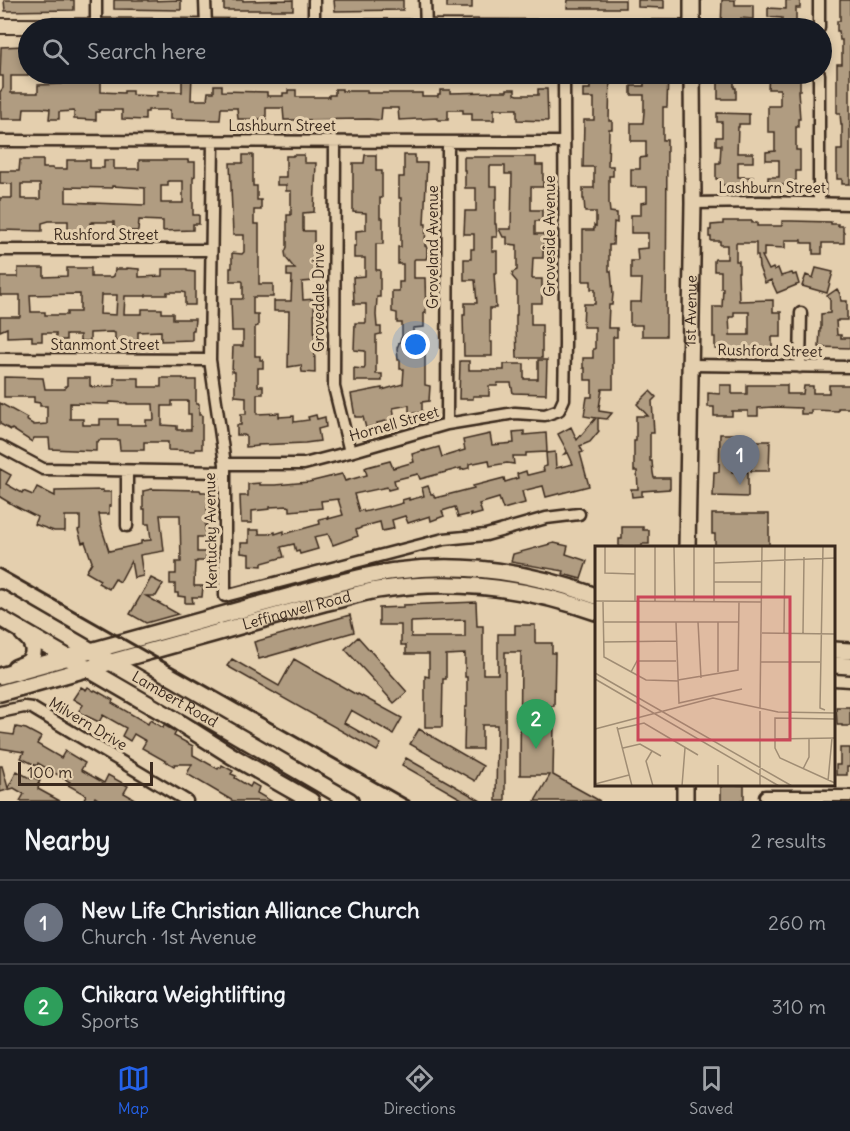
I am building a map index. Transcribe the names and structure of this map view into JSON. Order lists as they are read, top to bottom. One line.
{"streets":{"main road":["1st Avenue","Leffingwell Road","Lambert Road"],"street":["Lashburn Street","Rushford Street","Groveside Avenue","Groveland Avenue","Grovedale Drive","Stanmont Street","Hornell Street","Kentucky Avenue","Milvern Drive"]},"crossings":[["Lashburn Street","Groveside Avenue"],["Lashburn Street","Groveland Avenue"],["Lashburn Street","Grovedale Drive"],["Lashburn Street","1st Avenue"],["Lashburn Street","Kentucky Avenue"],["Rushford Street","1st Avenue"],["Rushford Street","Kentucky Avenue"],["Groveside Avenue","Hornell Street"],["Groveland Avenue","Hornell Street"],["Grovedale Drive","Hornell Street"],["Stanmont Street","Kentucky Avenue"],["Hornell Street","Kentucky Avenue"],["Leffingwell Road","Lambert Road"]],"scale_bar":"100 m","page":{"search":"Search here","pins":["1","2"],"scale":"100 m","heading":["Nearby","2 results"],"list":[{"mark":"1","name":"New Life Christian Alliance Church","note":"Church · 1st Avenue","value":"260 m"},{"mark":"2","name":"Chikara Weightlifting","note":"Sports","value":"310 m"}],"nav":["Map","Directions","Saved"]}}
